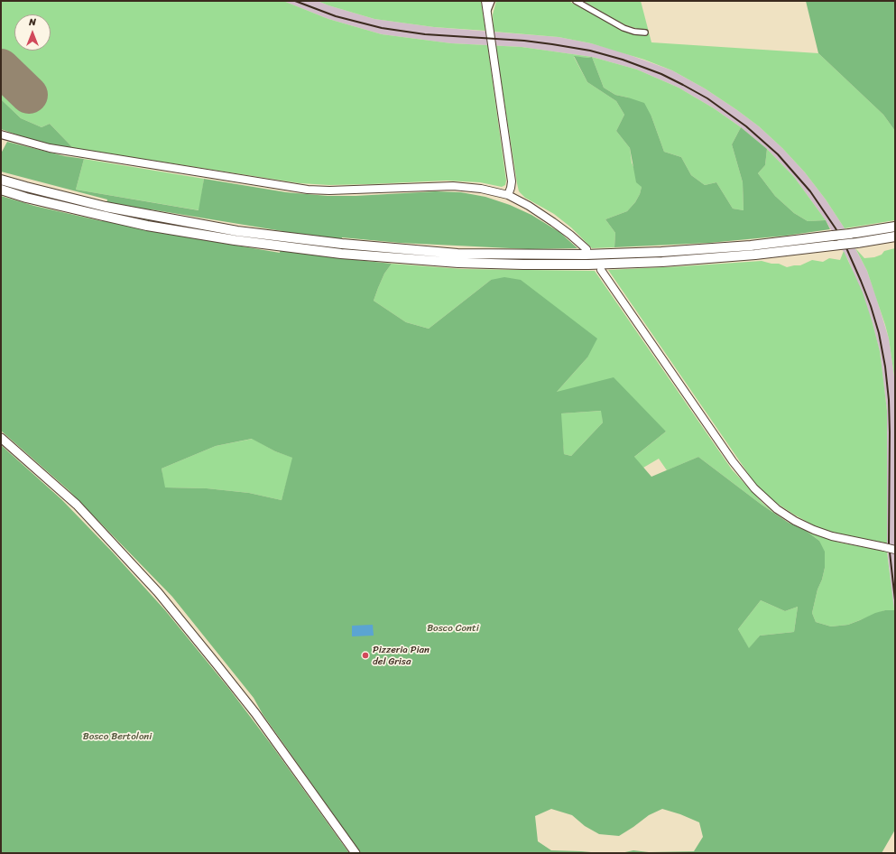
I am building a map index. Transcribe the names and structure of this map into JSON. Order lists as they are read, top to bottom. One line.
{"parks":["Bosco Conti","Bosco Bertoloni"],"places":["Pizzeria Pian del Grisa"],"north":"top"}
